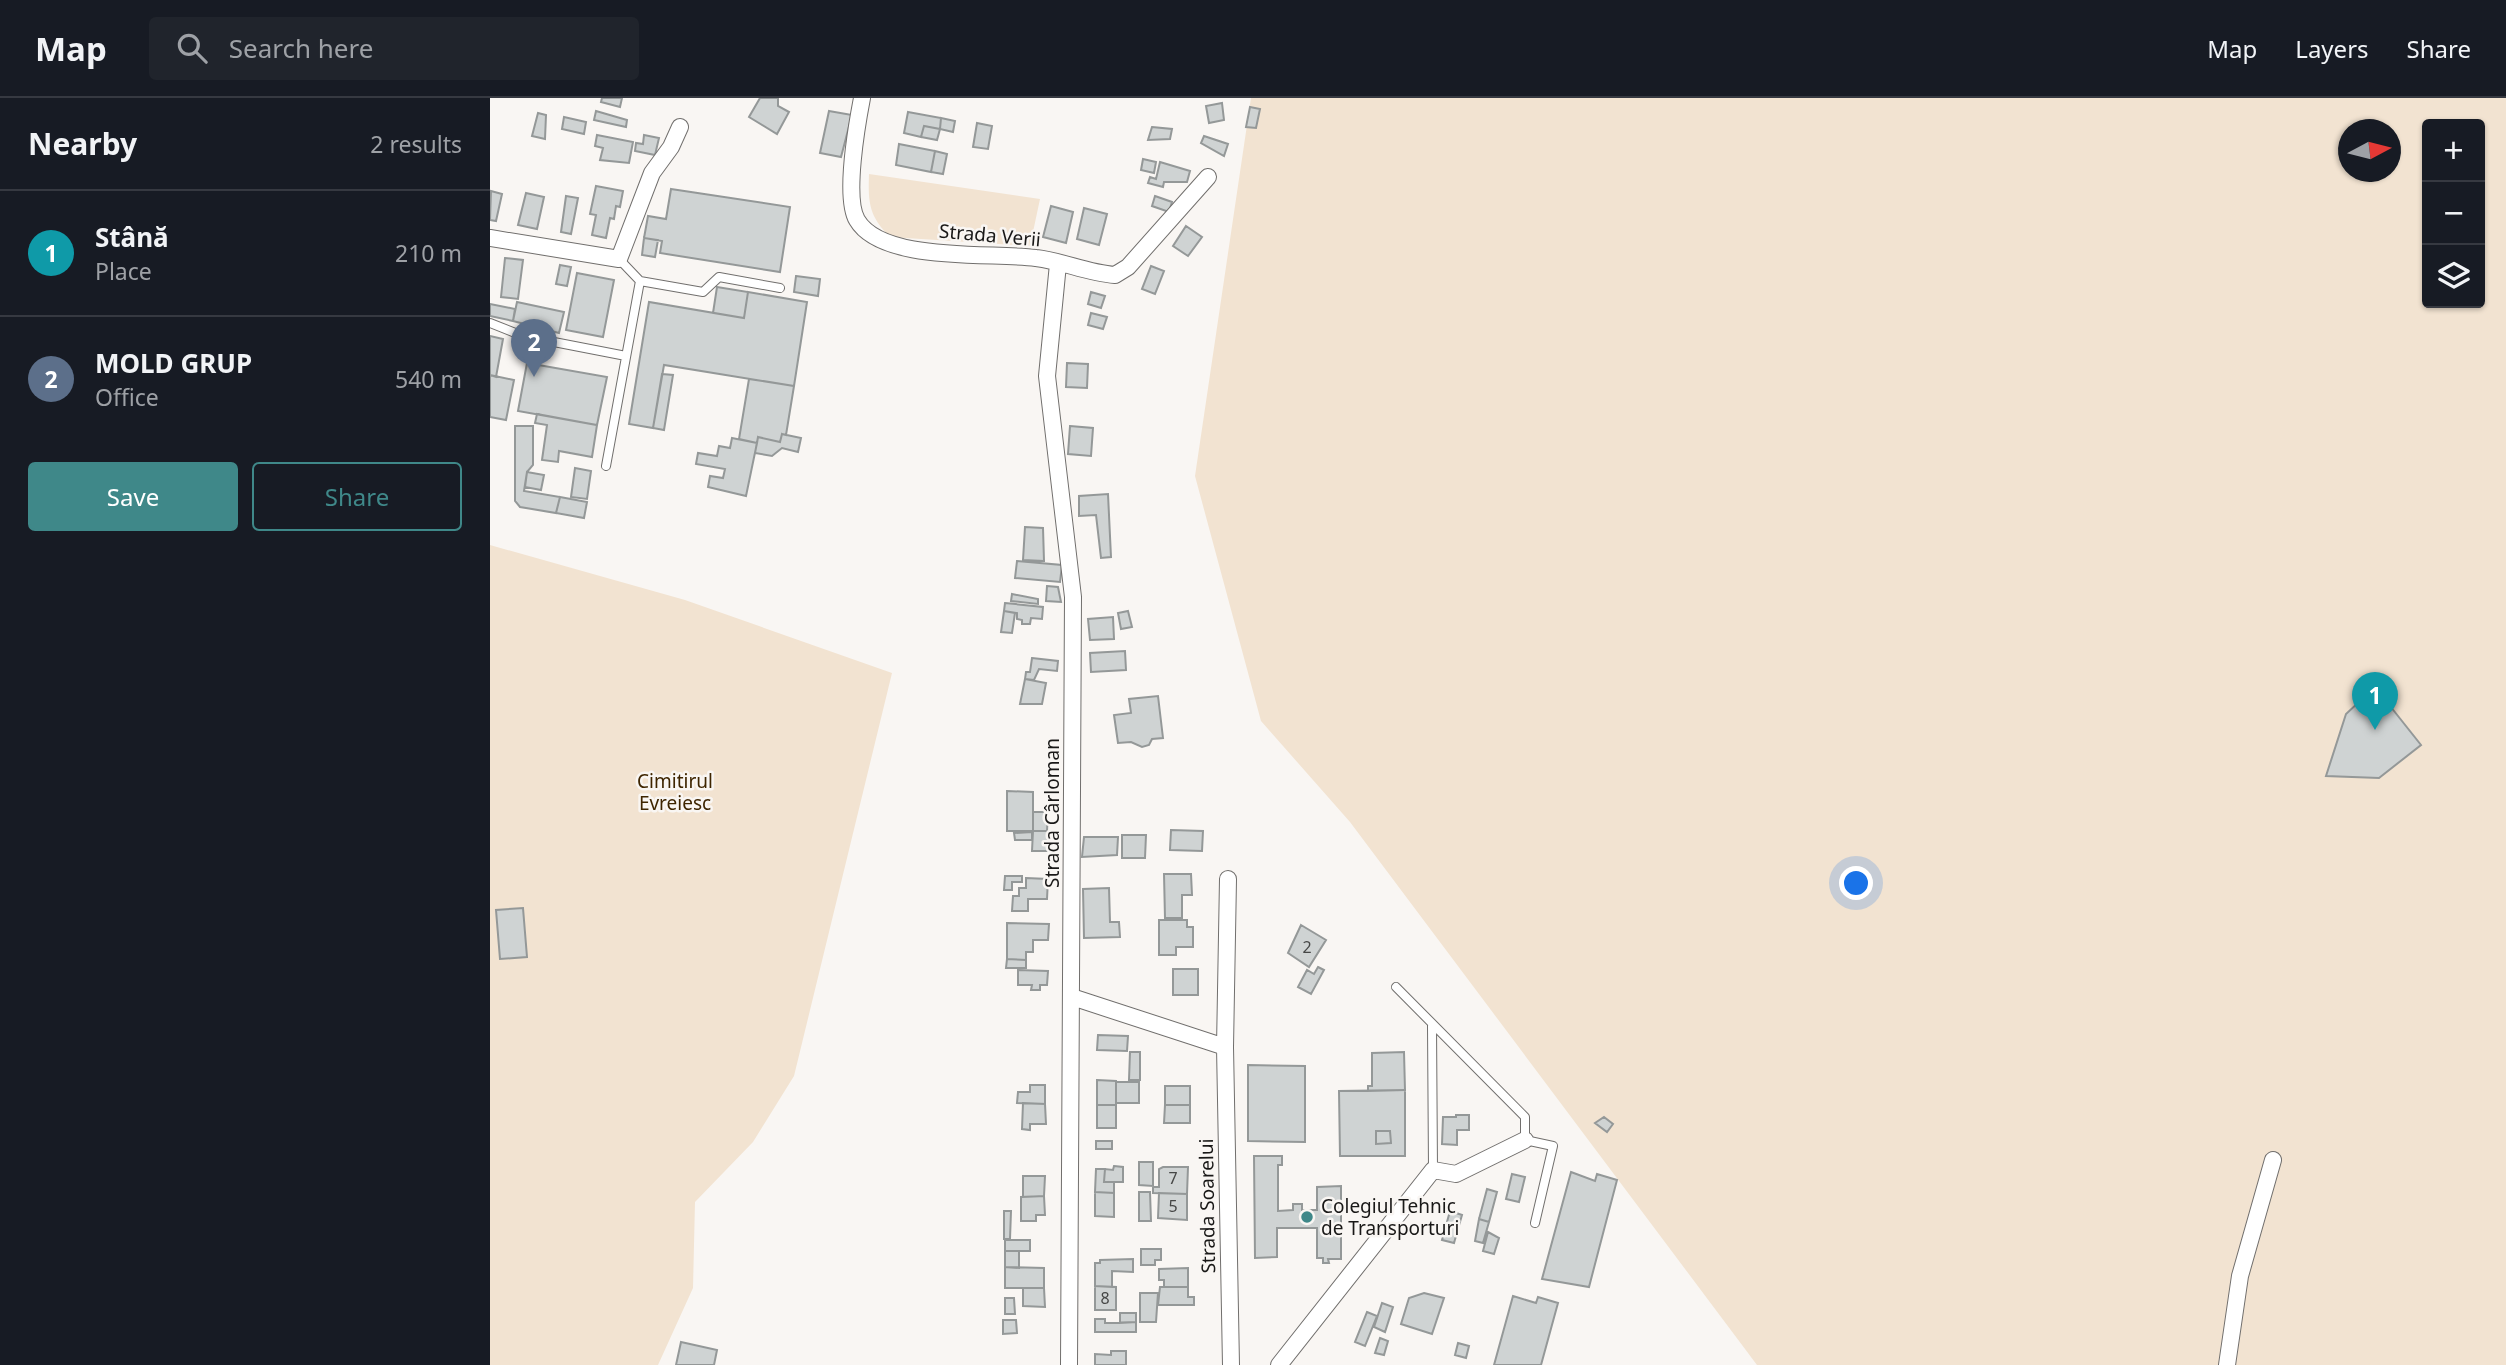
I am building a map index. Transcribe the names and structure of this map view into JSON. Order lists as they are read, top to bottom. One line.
{"streets":{"street":["Strada Verii","Strada Cârloman","Strada Soarelui"]},"crossings":[["Strada Verii","Strada Cârloman"]],"parks":["Cimitirul Evreiesc"],"places":["Colegiul Tehnic de Transporturi"],"house_numbers":["2","7","5","8"],"north":"right","page":{"header":"Map","search":"Search here","nav":["Map","Layers","Share"],"heading":["Nearby","2 results"],"map_buttons":["+","−"],"list":[{"mark":"1","name":"Stână","note":"Place","value":"210 m"},{"mark":"2","name":"MOLD GRUP","note":"Office","value":"540 m"}],"pins":["2","1"],"buttons":["Save","Share"]}}
